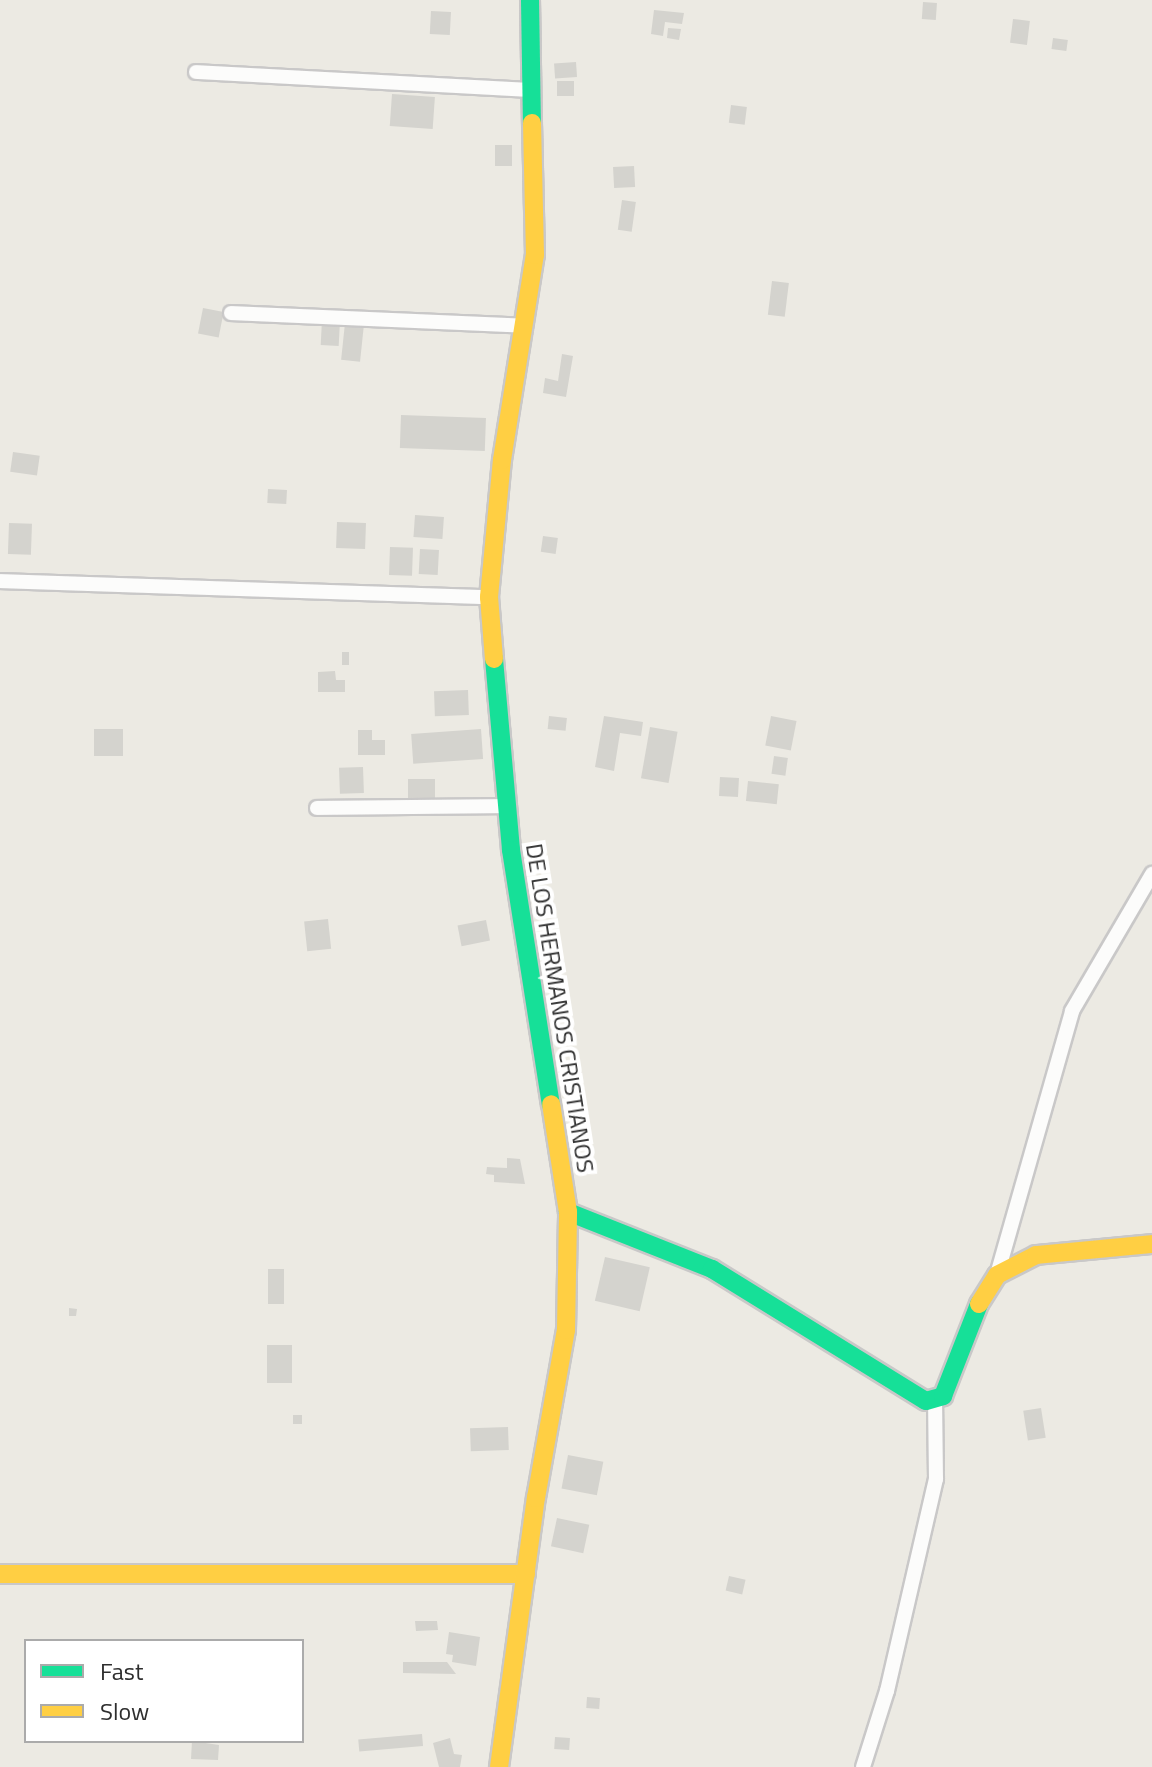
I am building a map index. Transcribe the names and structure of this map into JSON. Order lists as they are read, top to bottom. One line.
{"streets":{"street":["DE LOS HERMANOS CRISTIANOS"]},"legend":["Fast","Slow"]}
